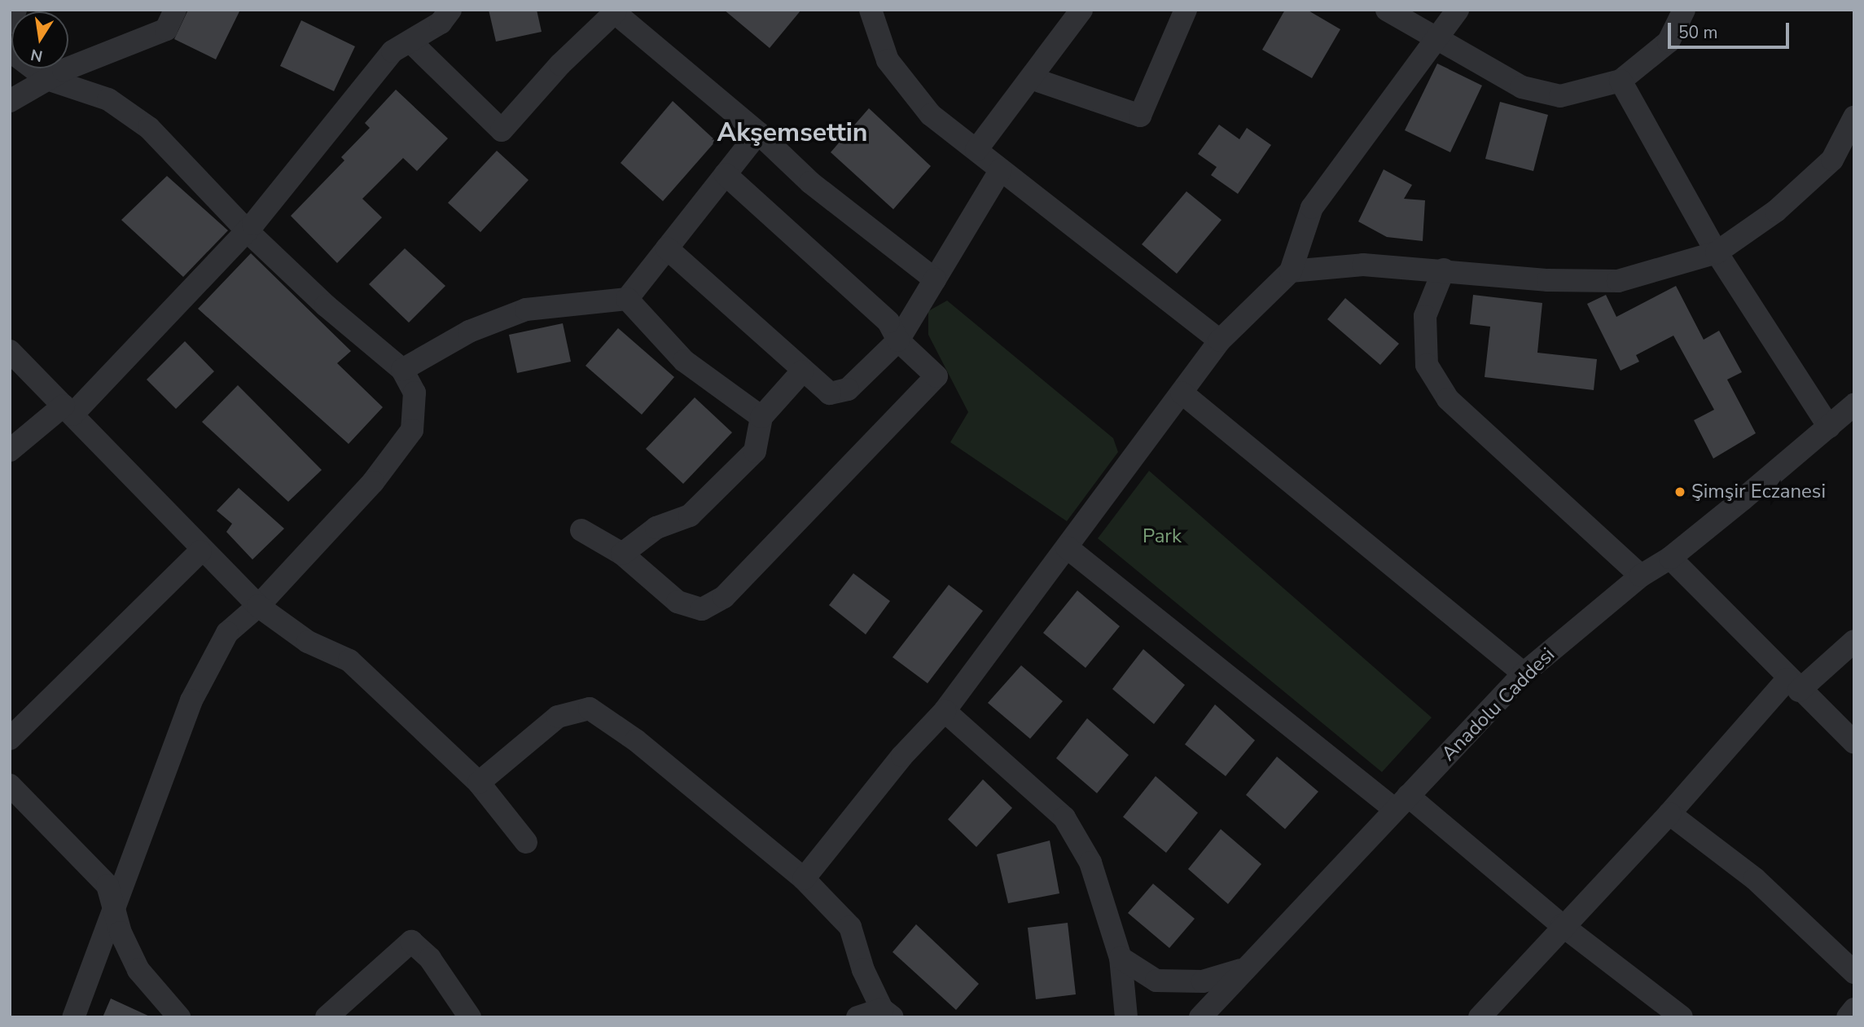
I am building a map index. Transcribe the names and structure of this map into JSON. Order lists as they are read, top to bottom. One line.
{"streets":{"street":["Anadolu Caddesi"]},"districts":["Akşemsettin"],"parks":["Park"],"places":["Şimşir Eczanesi"],"scale_bar":"50 m","north":"bottom"}
